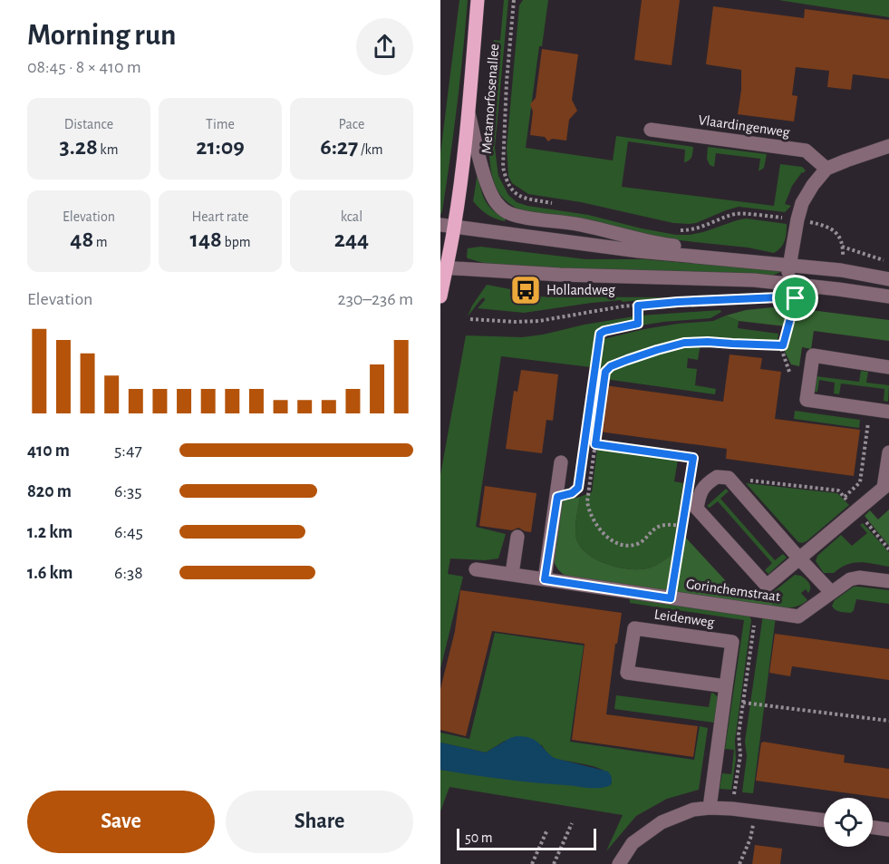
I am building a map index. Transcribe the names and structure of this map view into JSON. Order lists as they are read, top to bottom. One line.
{"streets":{"main road":["Metamorfosenallee"],"street":["Vlaardingenweg","Gorinchemstraat","Leidenweg"]},"places":{"bus stop":["Hollandweg"]},"scale_bar":"50 m","page":{"heading":["Morning run","08:45 · 8 × 410 m"],"stats":[["Distance","3.28 km"],["Time","21:09"],["Pace","6:27 /km"],["Elevation","48 m"],["Heart rate","148 bpm"],["kcal","244"]],"chart":["Elevation","230–236 m"],"list":[{"name":"410 m","note":"5:47"},{"name":"820 m","note":"6:35"},{"name":"1.2 km","note":"6:45"},{"name":"1.6 km","note":"6:38"}],"buttons":["Save","Share"],"scale":"50 m"}}
